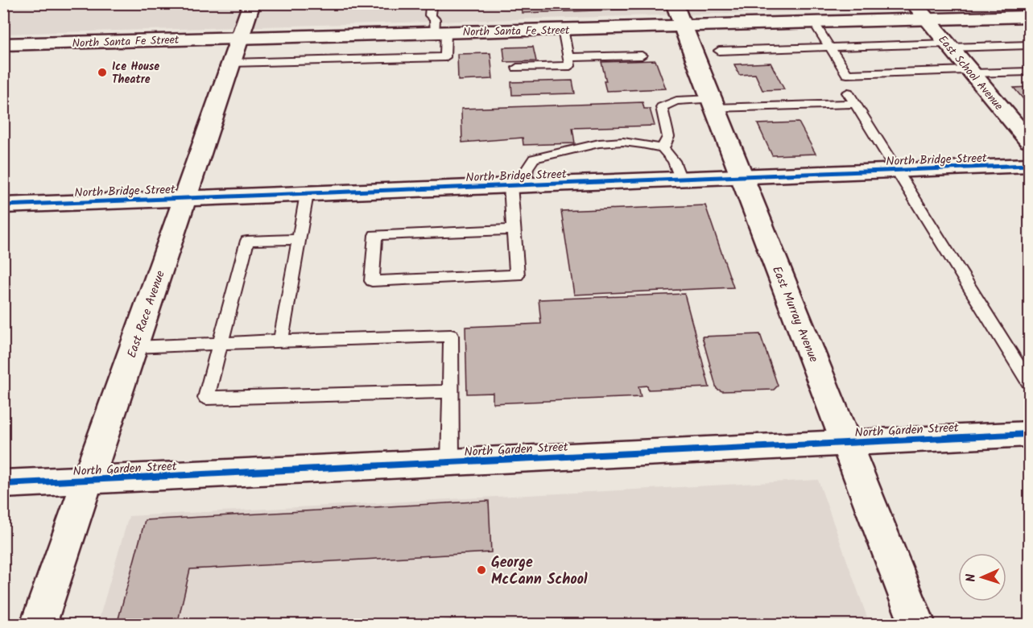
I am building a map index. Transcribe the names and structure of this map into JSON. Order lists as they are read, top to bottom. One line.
{"streets":{"street":["North Santa Fe Street","East School Avenue","North Bridge Street","East Race Avenue","East Murray Avenue","North Garden Street"]},"crossings":[["North Santa Fe Street","East School Avenue"],["North Santa Fe Street","East Race Avenue"],["North Santa Fe Street","East Murray Avenue"],["North Bridge Street","East Race Avenue"],["North Bridge Street","East Murray Avenue"],["East Race Avenue","North Garden Street"],["East Murray Avenue","North Garden Street"]],"places":["Ice House Theatre","George McCann School"],"north":"left"}
